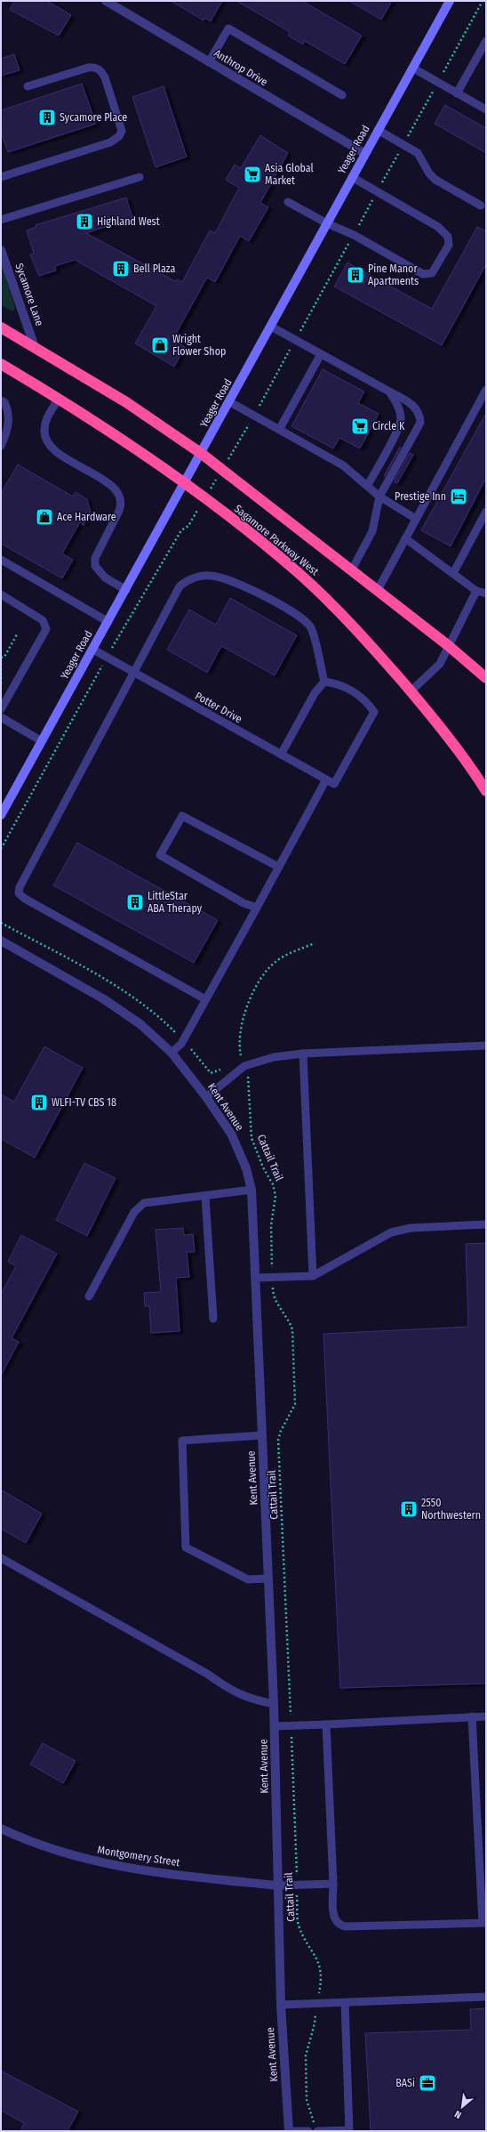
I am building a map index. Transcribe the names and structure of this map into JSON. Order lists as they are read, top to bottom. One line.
{"streets":{"highway":["Sagamore Parkway West"],"street":["Anthrop Drive","Yeager Road","Sycamore Lane","Kent Avenue","Montgomery Street"],"lane":["Potter Drive"],"path":["Cattail Trail"]},"crossings":[["Anthrop Drive","Yeager Road"],["Yeager Road","Sagamore Parkway West"],["Yeager Road","Potter Drive"],["Sycamore Lane","Sagamore Parkway West"],["Kent Avenue","Montgomery Street"]],"places":{"building":["Sycamore Place","Highland West","Bell Plaza","Pine Manor Apartments","LittleStar ABA Therapy","WLFI-TV CBS 18","2550 Northwestern"],"supermarket":["Asia Global Market","Circle K"],"shop":["Wright Flower Shop","Ace Hardware"],"hotel":["Prestige Inn"],"office":["BASi"]},"north":"bottom left"}
